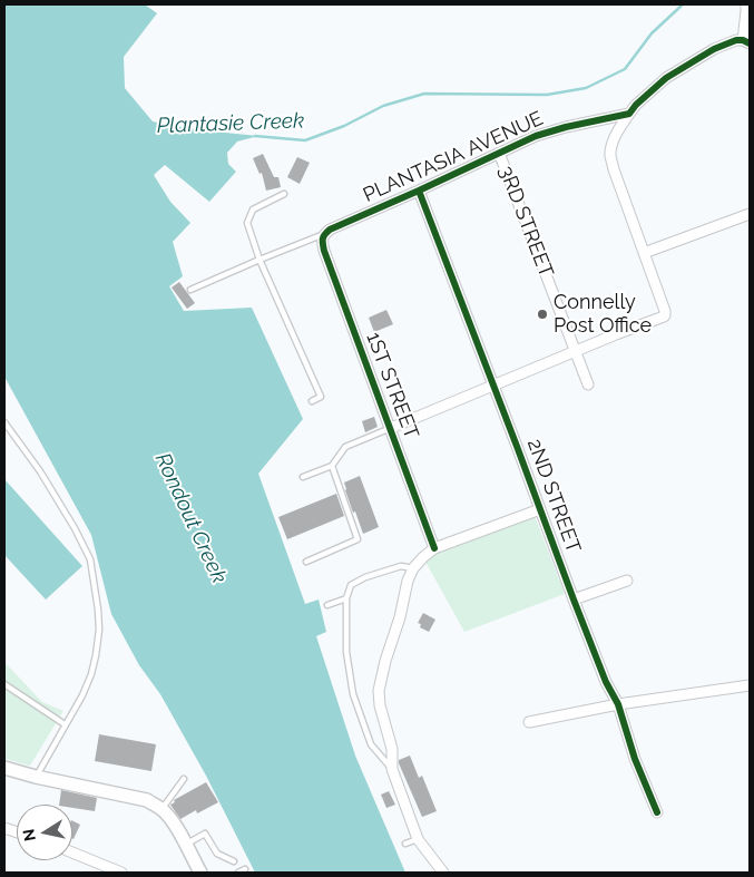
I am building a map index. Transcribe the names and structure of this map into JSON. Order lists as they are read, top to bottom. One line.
{"streets":{"street":["PLANTASIA AVENUE","3RD STREET","1ST STREET","2ND STREET"]},"crossings":[["PLANTASIA AVENUE","3RD STREET"],["PLANTASIA AVENUE","1ST STREET"],["PLANTASIA AVENUE","2ND STREET"]],"water":["Plantasie Creek","Rondout Creek"],"places":["Connelly Post Office"],"north":"left"}
